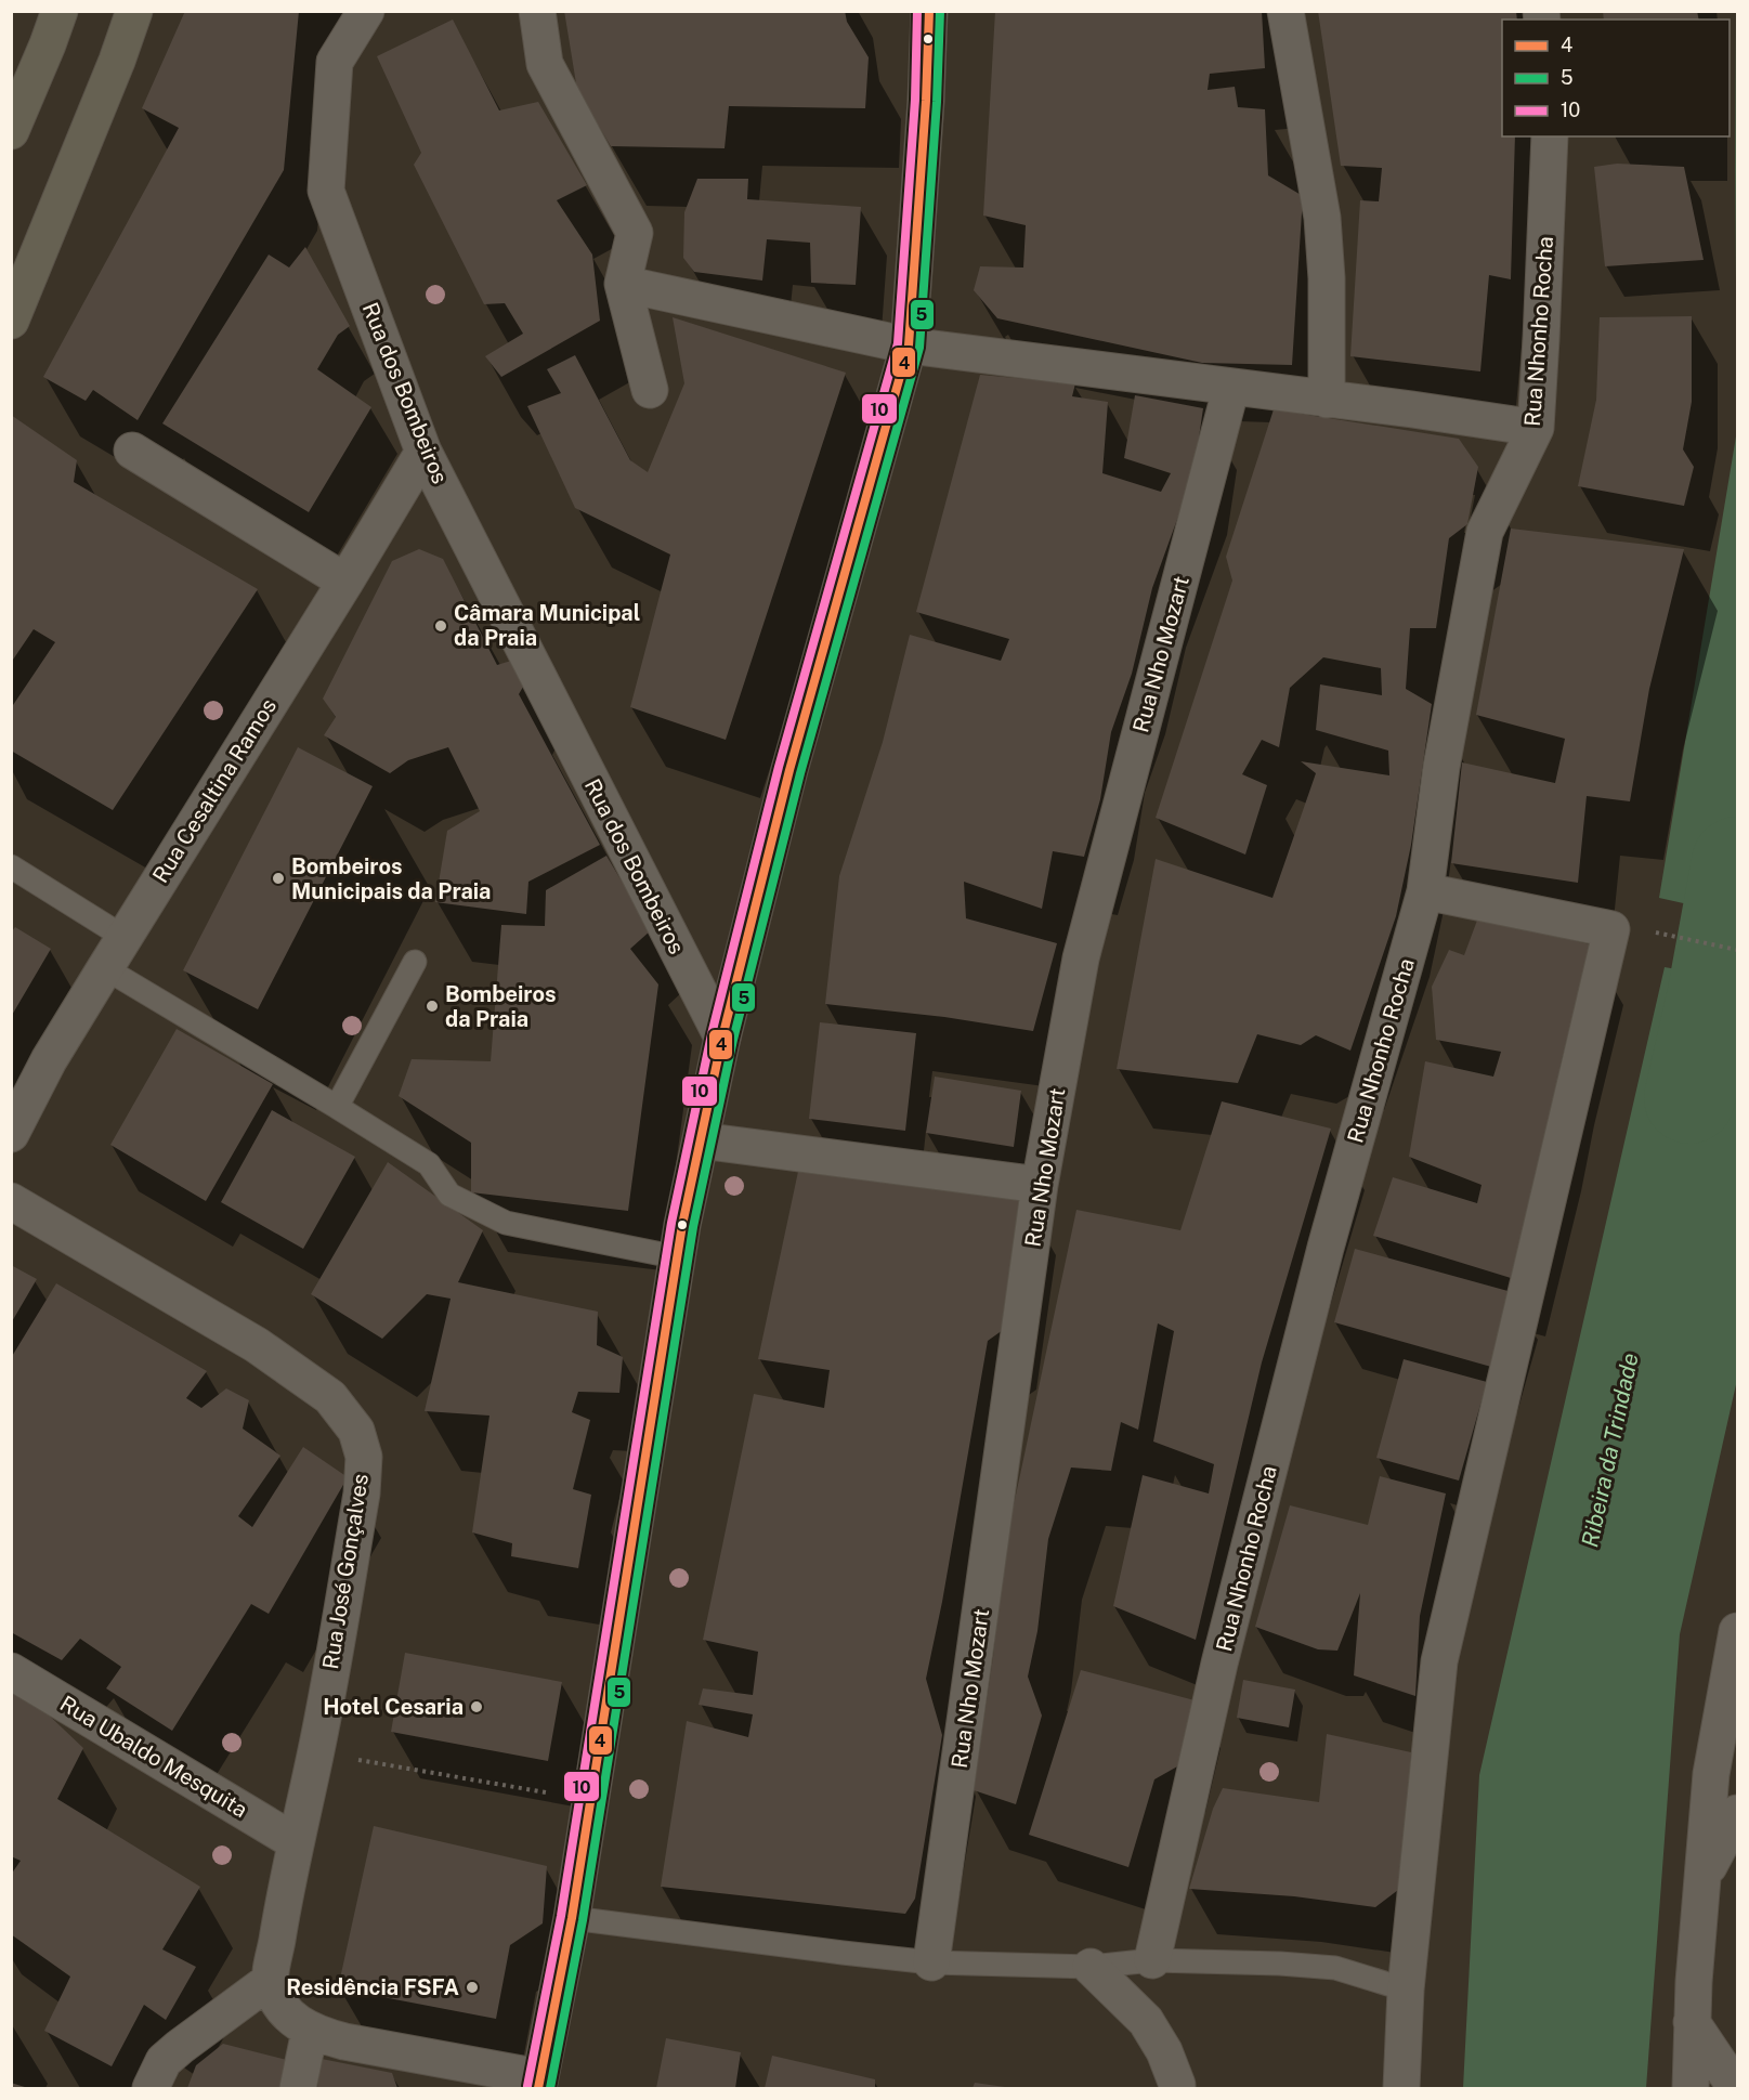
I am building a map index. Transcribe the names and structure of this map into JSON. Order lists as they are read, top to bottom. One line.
{"streets":{"street":["Rua Nhonho Rocha","Rua dos Bombeiros","Rua Nho Mozart","Rua Cesaltina Ramos","Rua José Gonçalves","Rua Ubaldo Mesquita"]},"crossings":[["Rua dos Bombeiros","Rua Cesaltina Ramos"],["Rua José Gonçalves","Rua Ubaldo Mesquita"]],"water":["Ribeira da Trindade"],"places":["Câmara Municipal da Praia","Bombeiros Municipais da Praia","Bombeiros da Praia","Hotel Cesaria","Residência FSFA"],"lines":["transit line 4","transit line 5","transit line 10"],"legend":["4","5","10"]}
